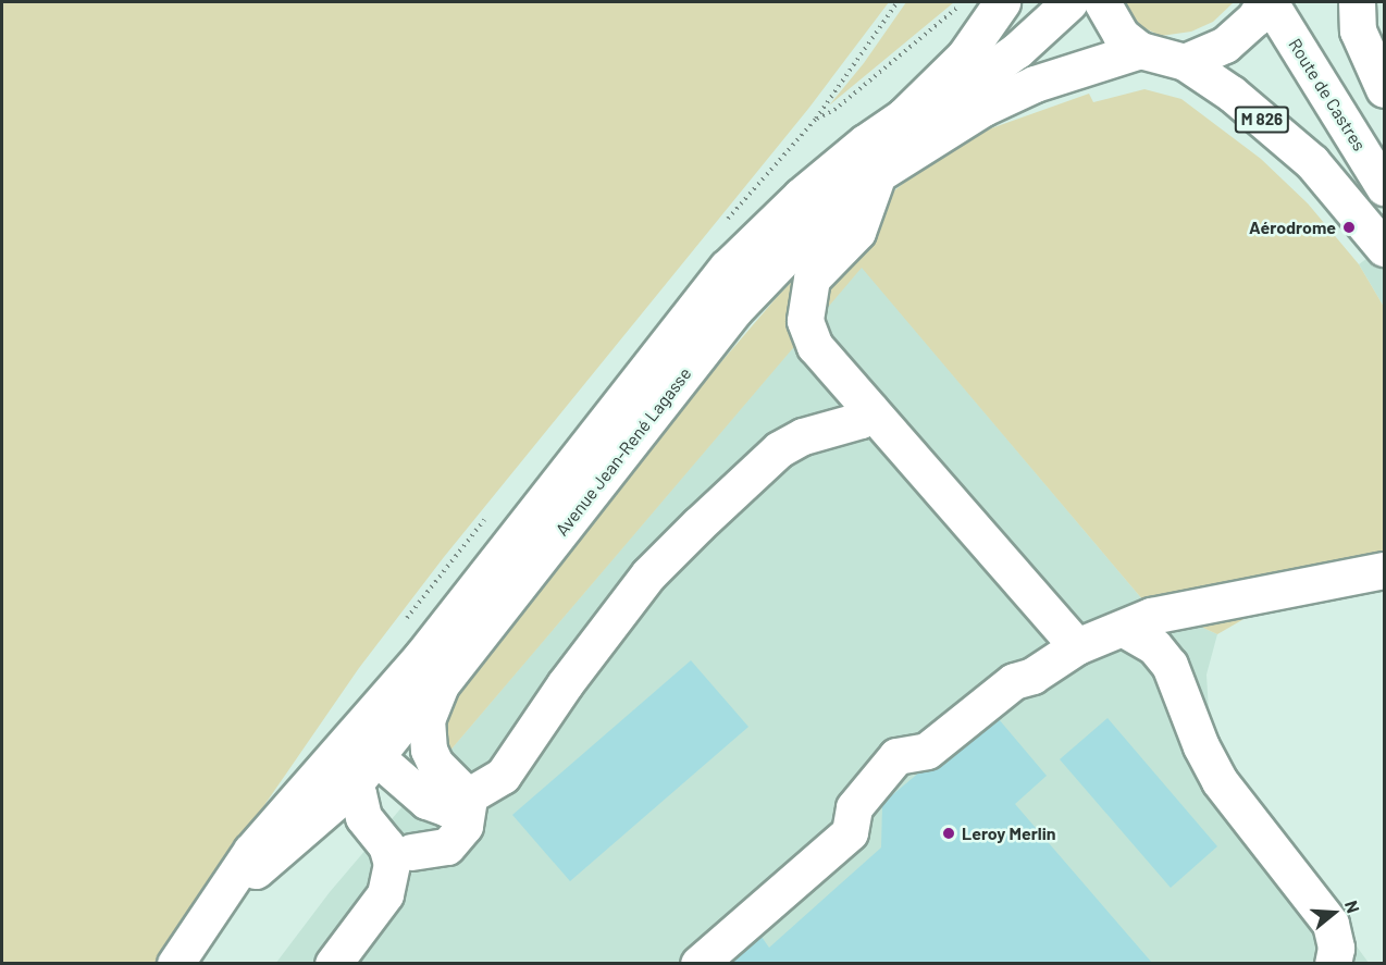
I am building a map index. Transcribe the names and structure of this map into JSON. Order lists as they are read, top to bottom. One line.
{"streets":{"street":["Route de Castres","M 826","Avenue Jean-René Lagasse"]},"places":["Aérodrome","Leroy Merlin"],"north":"right"}
